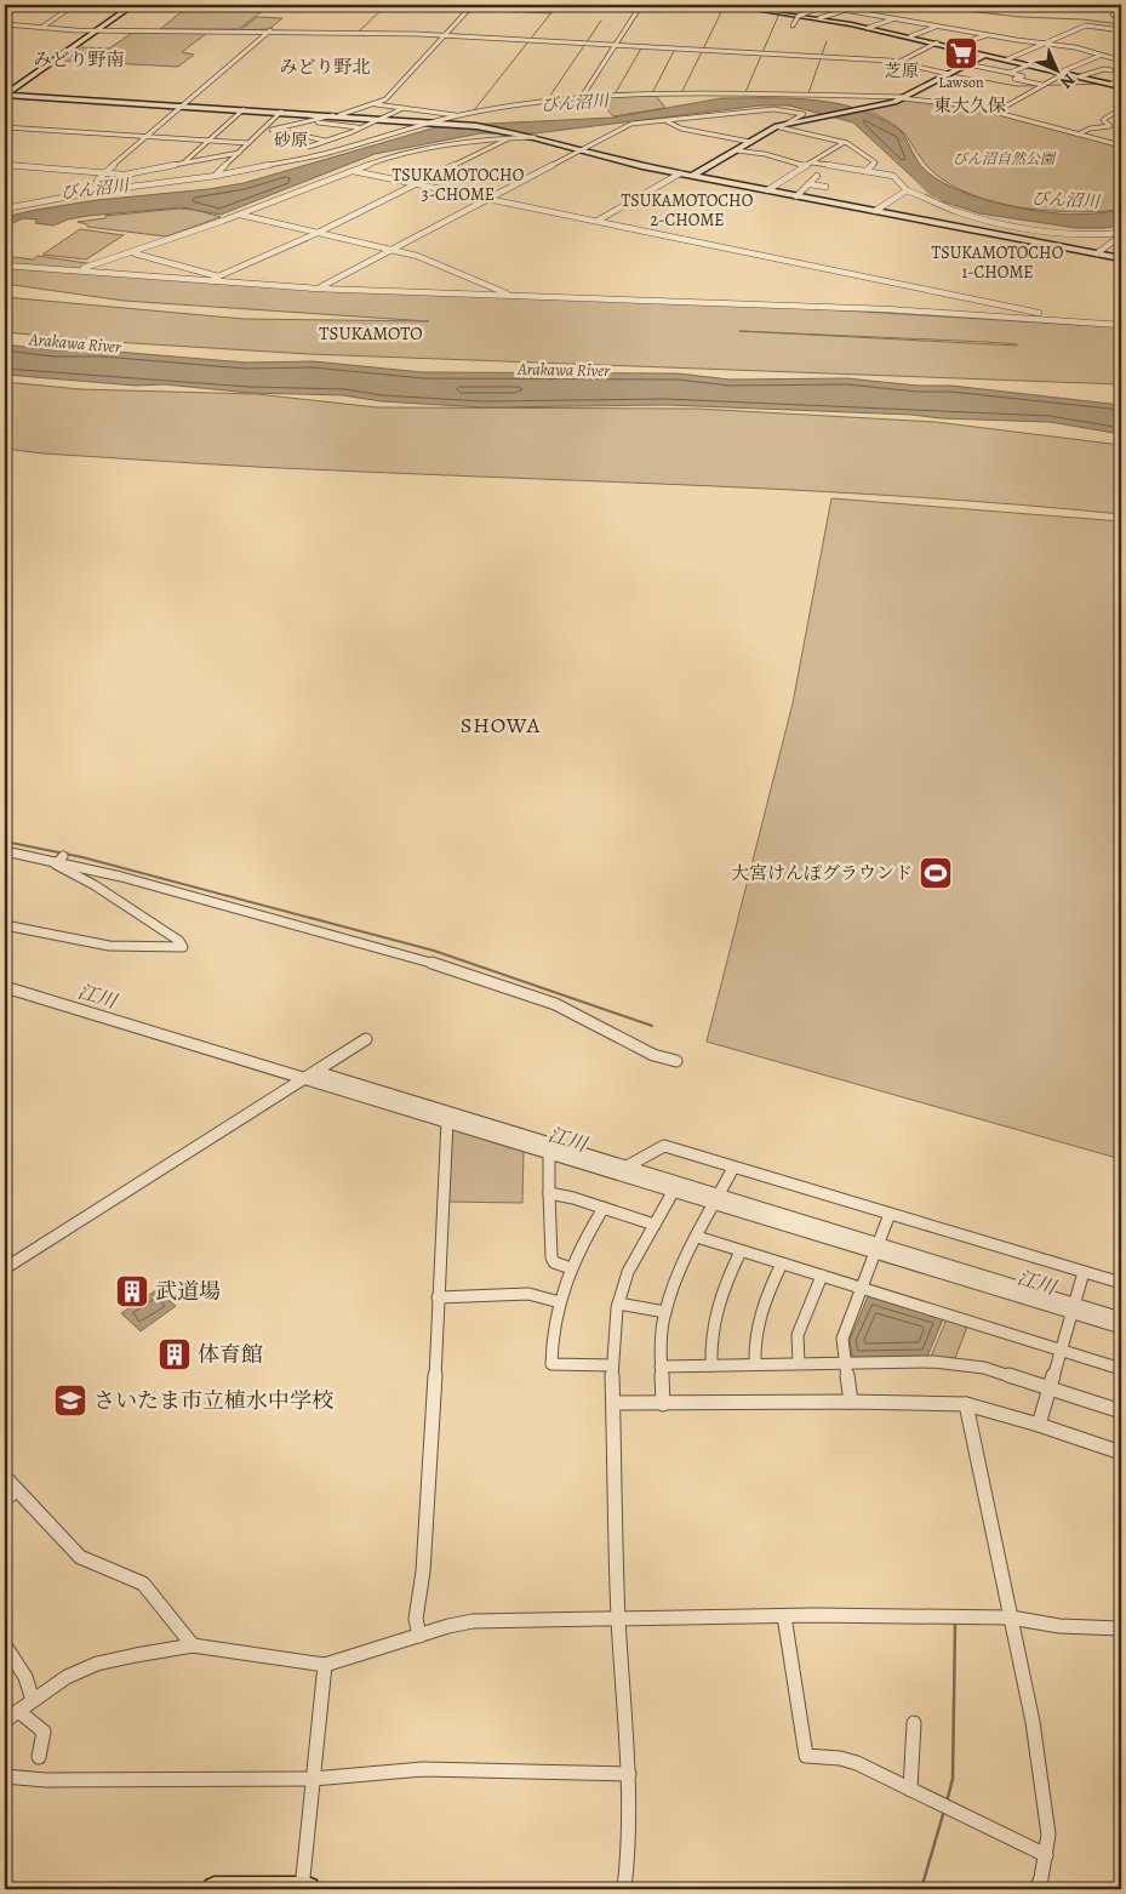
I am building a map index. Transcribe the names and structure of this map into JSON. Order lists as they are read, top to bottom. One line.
{"districts":["みどり野南","みどり野北","芝原","東大久保","砂原","TSUKAMOTOCHO 3-CHOME","TSUKAMOTOCHO 2-CHOME","TSUKAMOTOCHO 1-CHOME","TSUKAMOTO","SHOWA"],"water":["びん沼川","Arakawa River","江川"],"parks":["びん沼自然公園"],"places":{"supermarket":["Lawson"],"sports":["大宮けんぽグラウンド"],"building":["武道場","体育館"],"school or university":["さいたま市立植水中学校"]},"north":"bottom right"}
